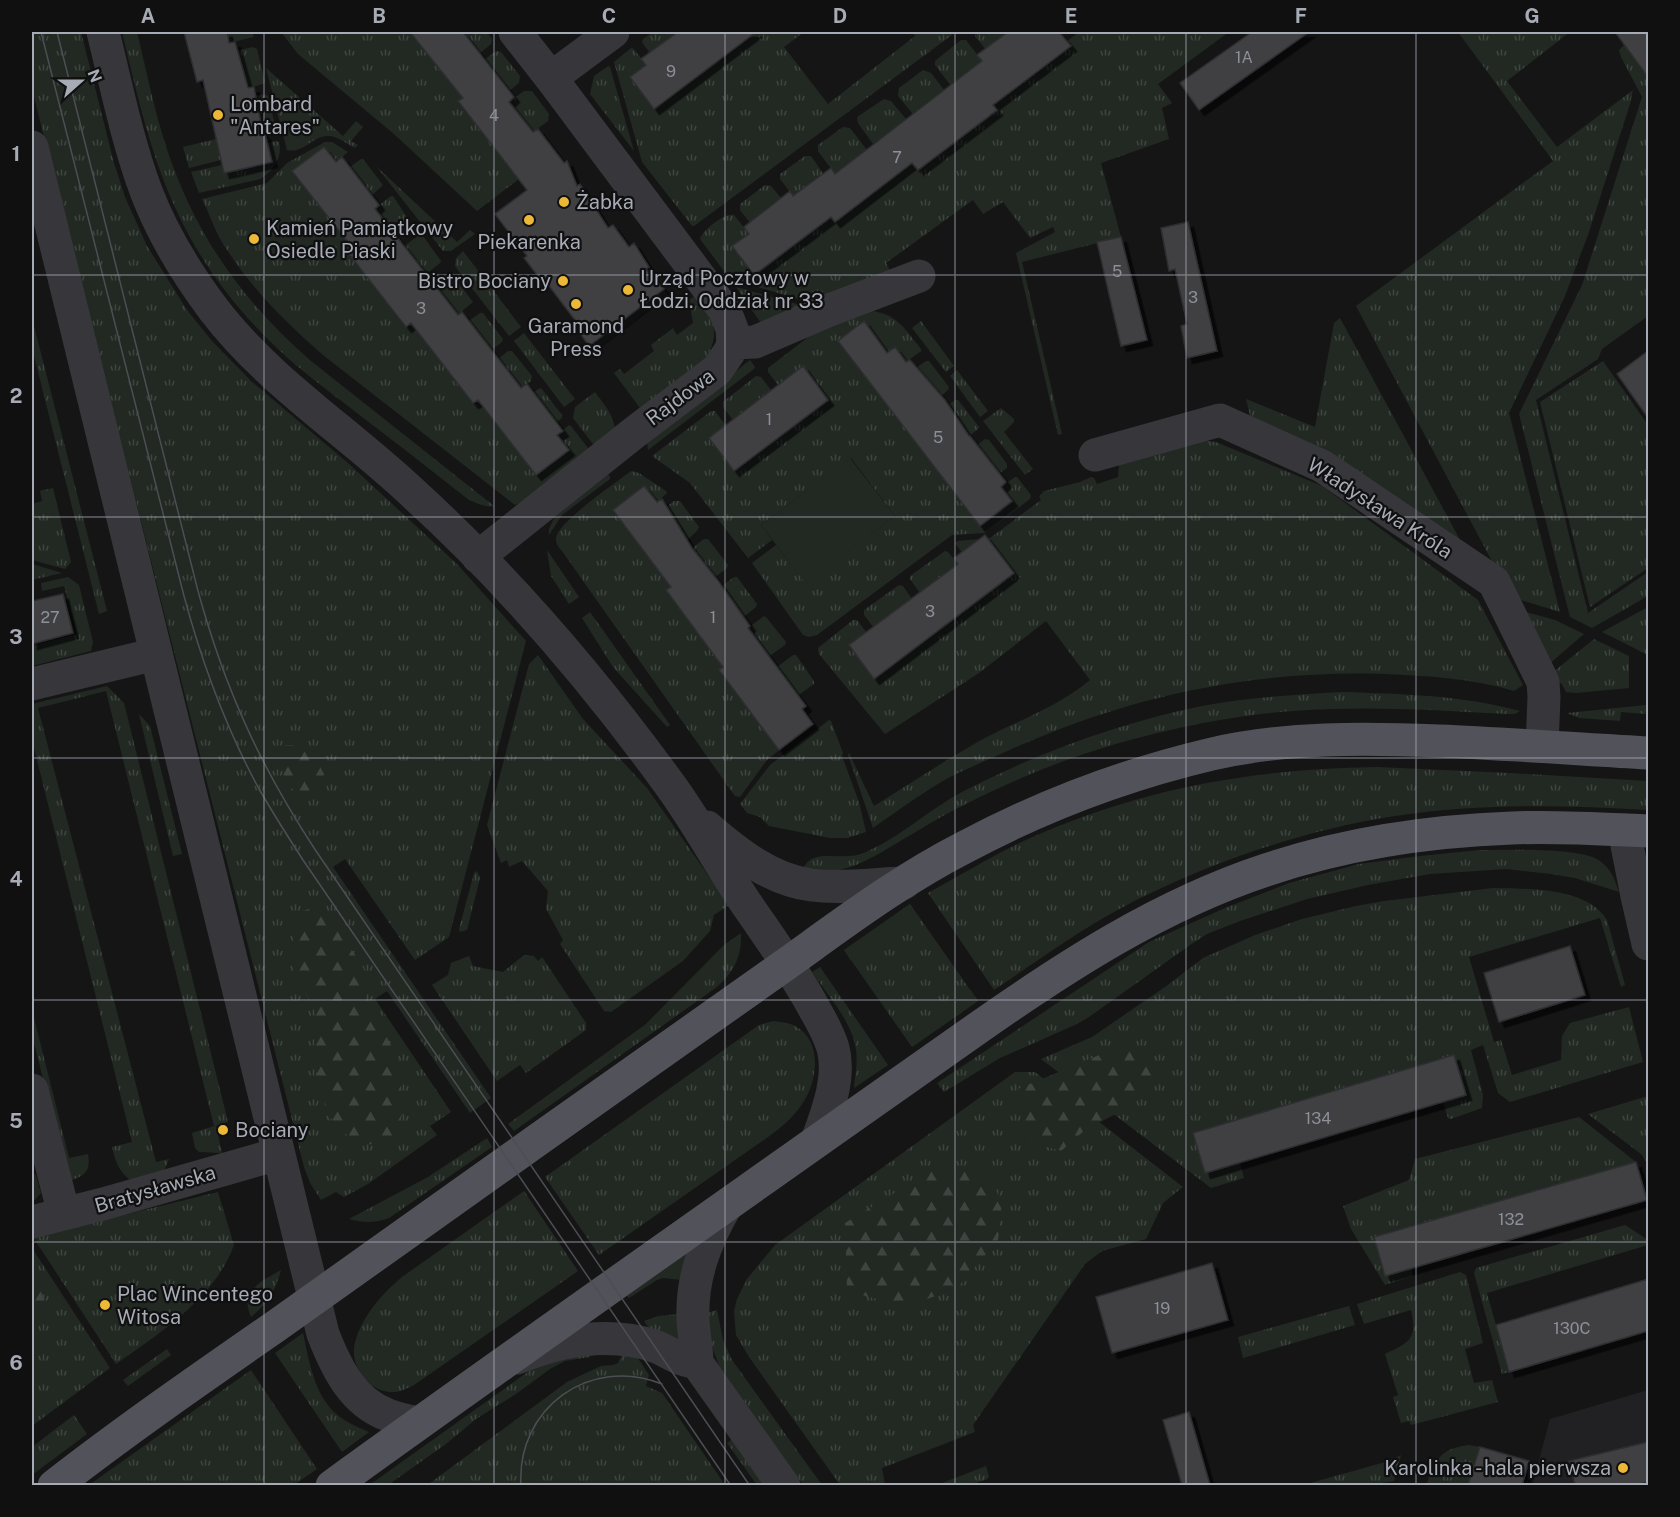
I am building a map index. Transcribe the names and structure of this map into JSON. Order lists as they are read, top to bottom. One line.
{"streets":{"street":["Rajdowa","Władysława Króla","Bratysławska"]},"places":["Lombard \"Antares\"","Żabka","Piekarenka","Kamień Pamiątkowy Osiedle Piaski","Bistro Bociany","Urząd Pocztowy w Łodzi. Oddział nr 33","Garamond Press","Bociany","Plac Wincentego Witosa","Karolinka - hala pierwsza"],"house_numbers":["1A","9","4","7","5","3","3","1","5","3","27","1","134","132","19","130C"],"north":"right","grid":{"columns":["A","B","C","D","E","F","G"],"rows":["1","2","3","4","5","6"]}}
